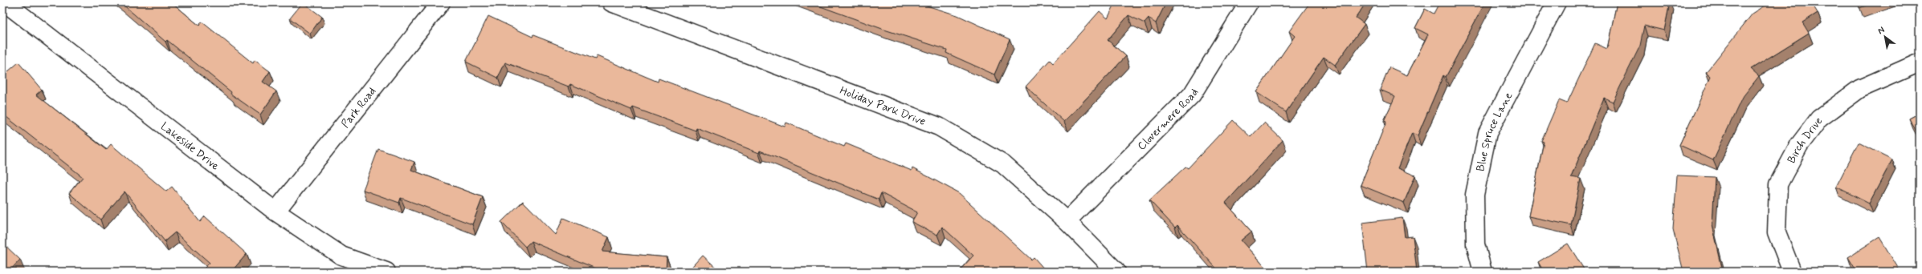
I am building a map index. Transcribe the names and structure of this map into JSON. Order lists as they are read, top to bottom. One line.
{"streets":{"street":["Holiday Park Drive","Park Road","Clovermere Road","Blue Spruce Lane","Birch Drive","Lakeside Drive"]},"crossings":[["Holiday Park Drive","Clovermere Road"],["Park Road","Lakeside Drive"]],"north":"top left"}
